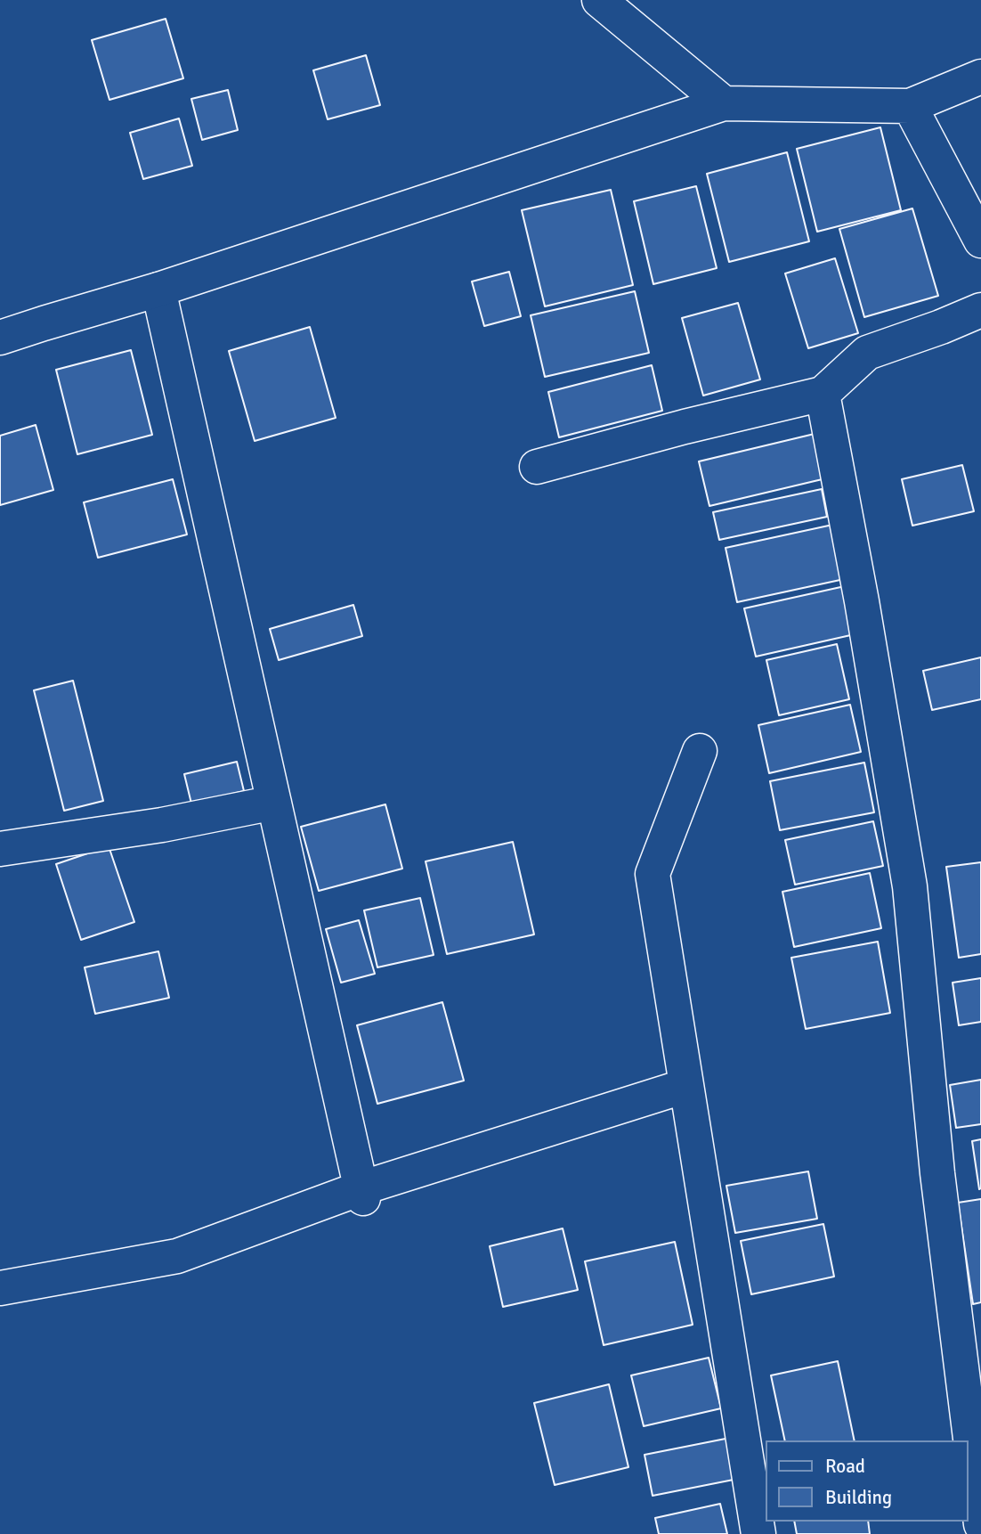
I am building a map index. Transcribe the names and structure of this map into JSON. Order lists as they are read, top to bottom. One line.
{"legend":["Road","Building"]}
